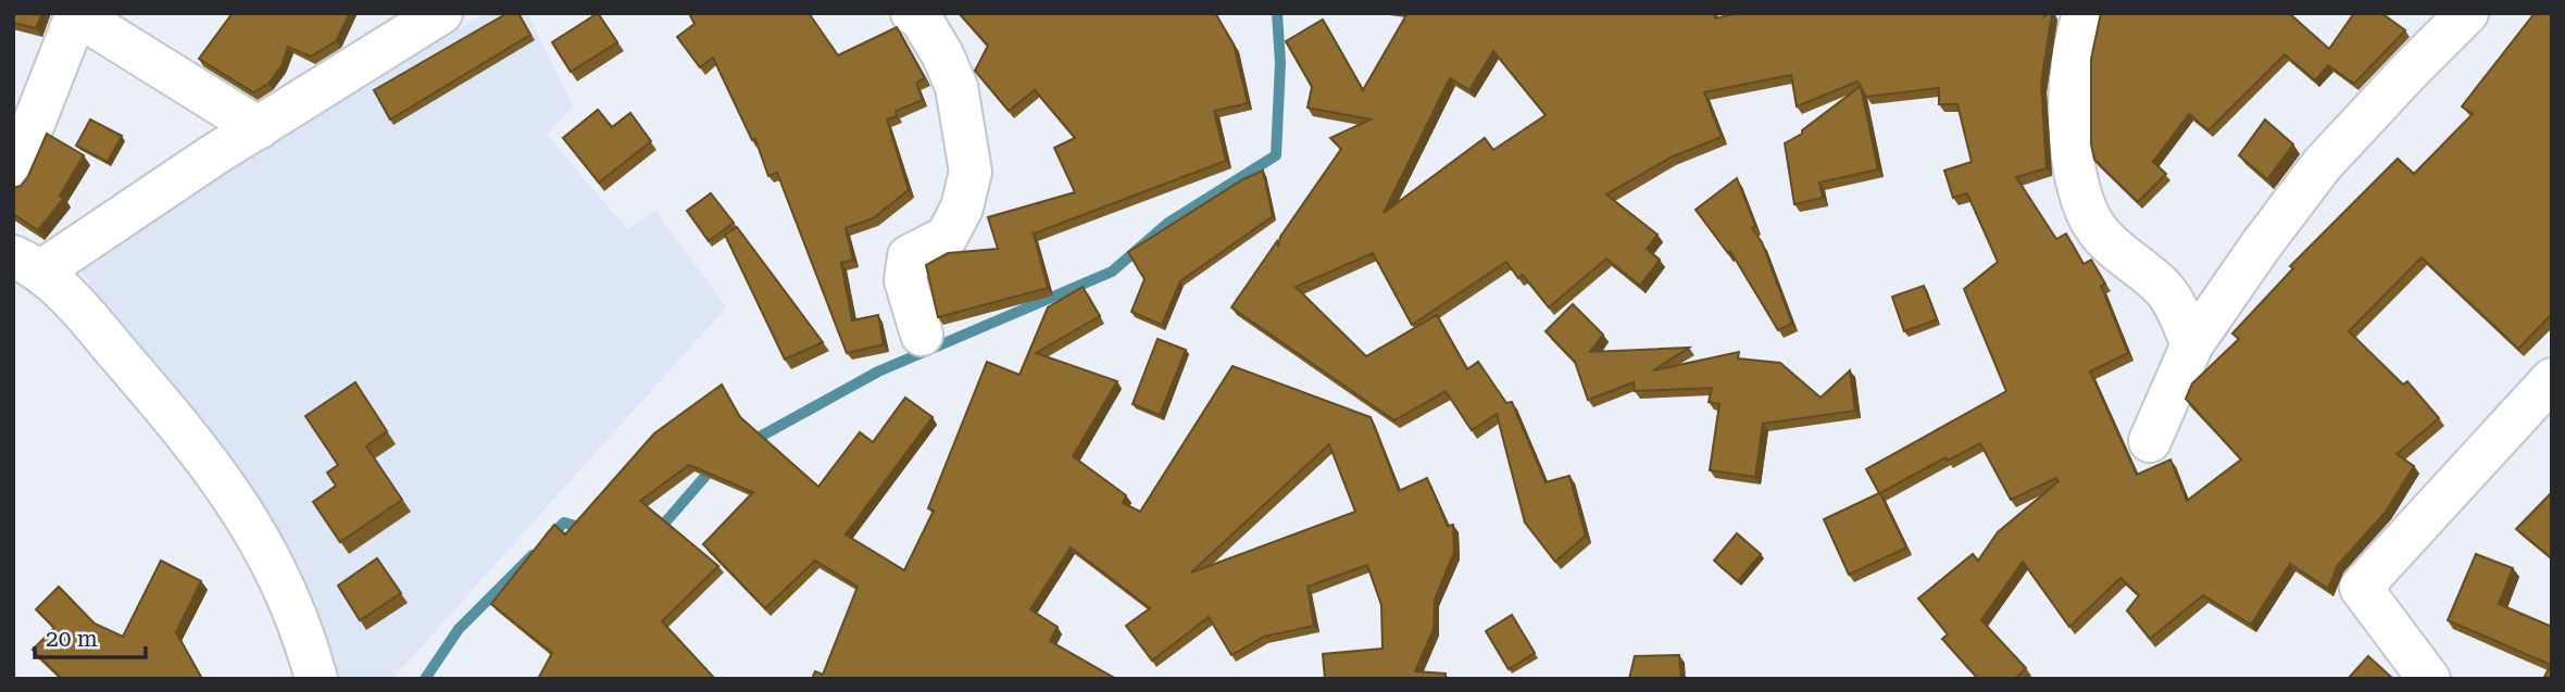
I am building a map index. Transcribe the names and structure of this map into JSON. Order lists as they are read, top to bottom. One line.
{"scale_bar":"20 m"}
